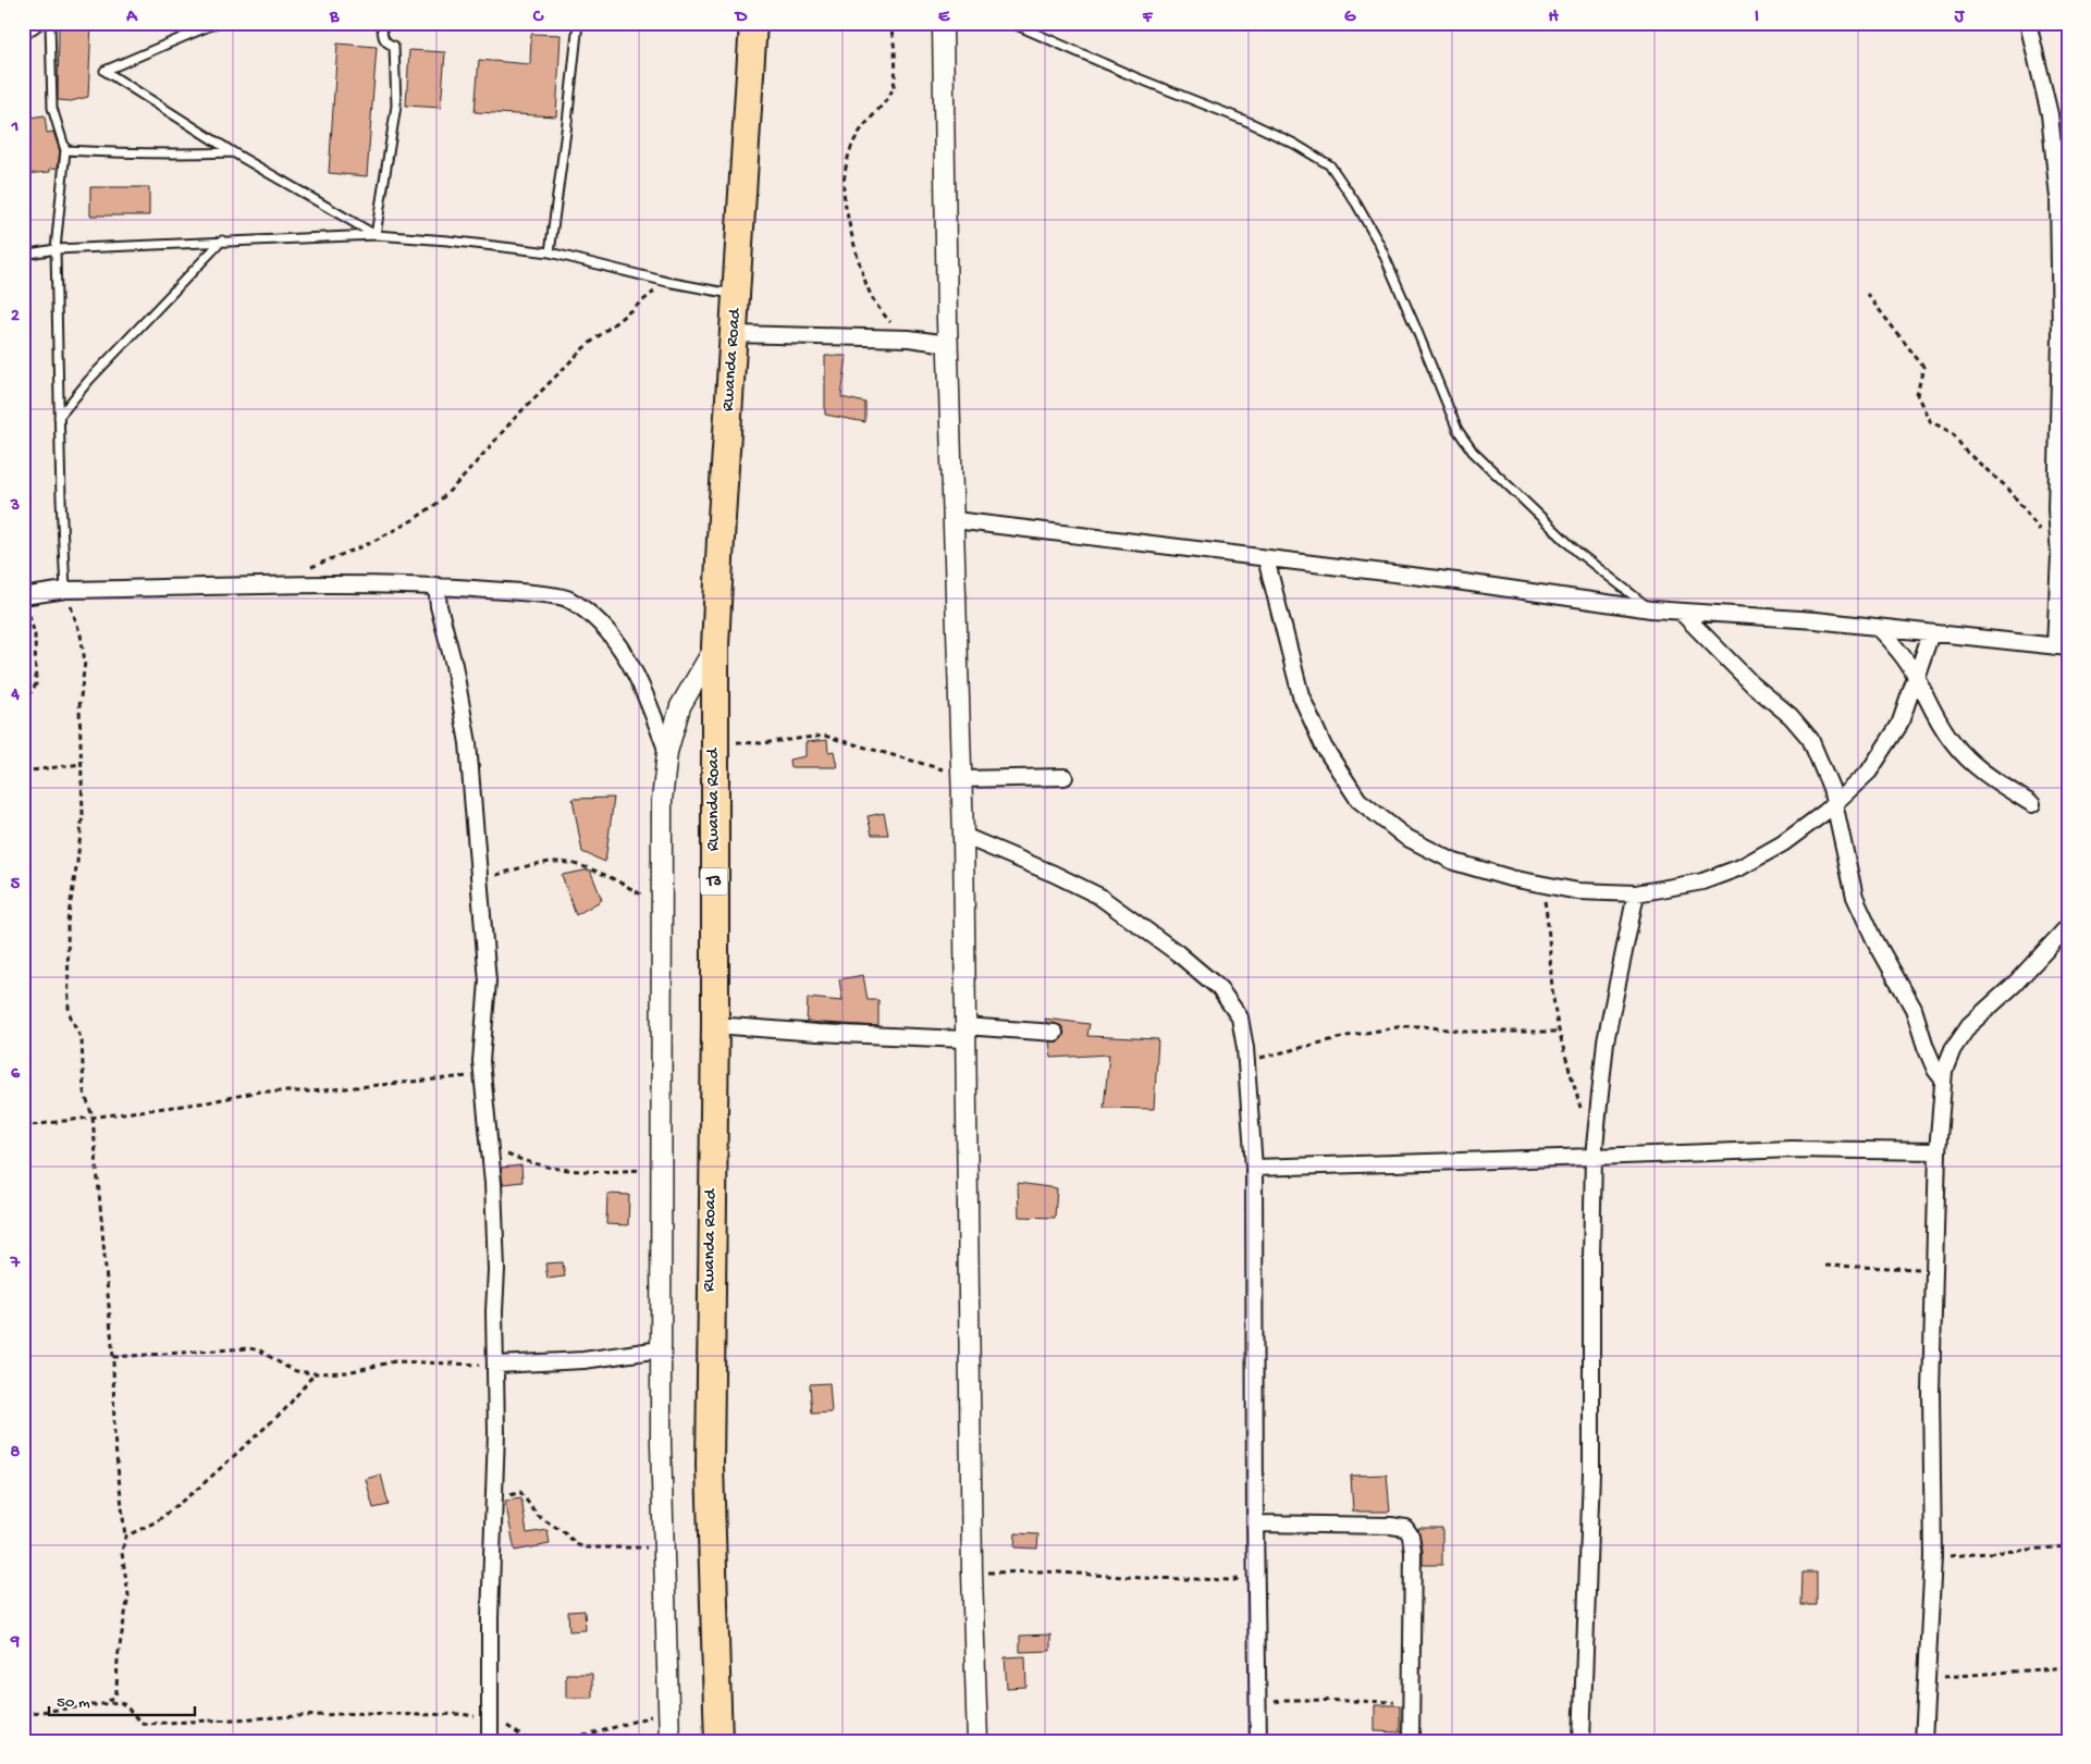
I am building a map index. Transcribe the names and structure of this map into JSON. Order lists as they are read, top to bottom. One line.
{"streets":{"highway":["Rwanda Road","T3"]},"scale_bar":"50 m","grid":{"columns":["A","B","C","D","E","F","G","H","I","J"],"rows":["1","2","3","4","5","6","7","8","9"]}}
